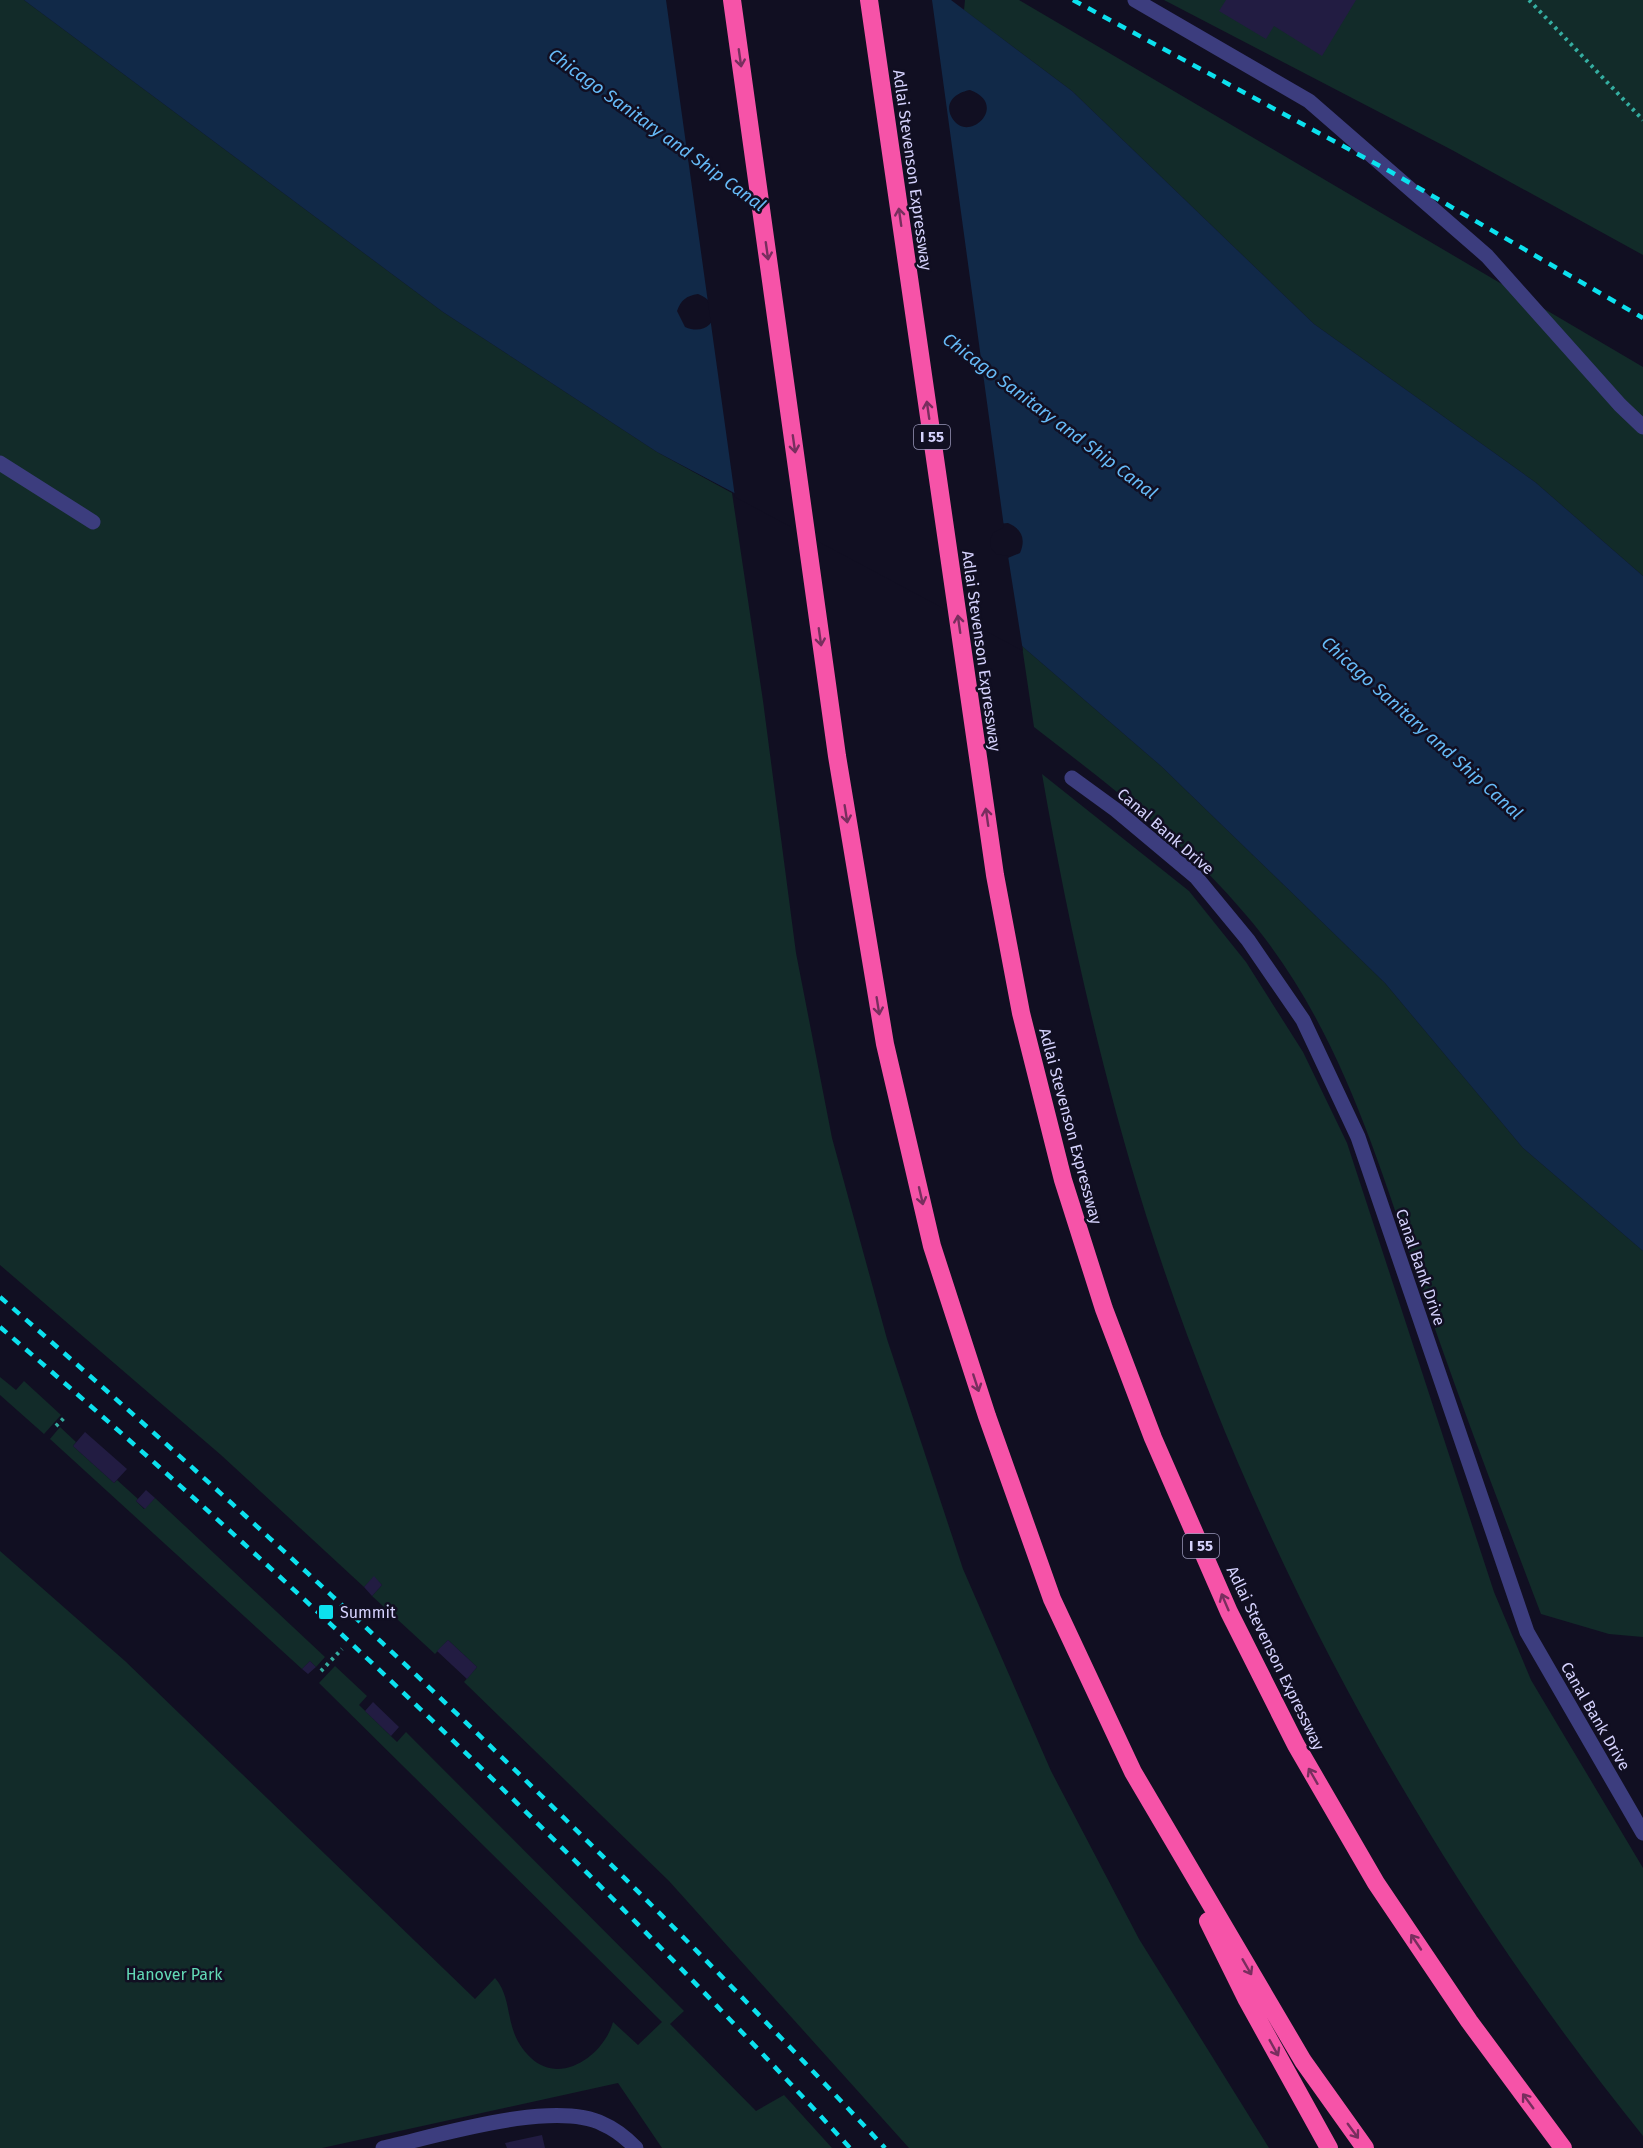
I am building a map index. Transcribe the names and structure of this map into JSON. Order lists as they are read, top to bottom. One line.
{"streets":{"highway":["Adlai Stevenson Expressway","I 55"],"street":["Canal Bank Drive"]},"water":["Chicago Sanitary and Ship Canal"],"parks":["Hanover Park"],"places":{"transit":["Summit"]}}
